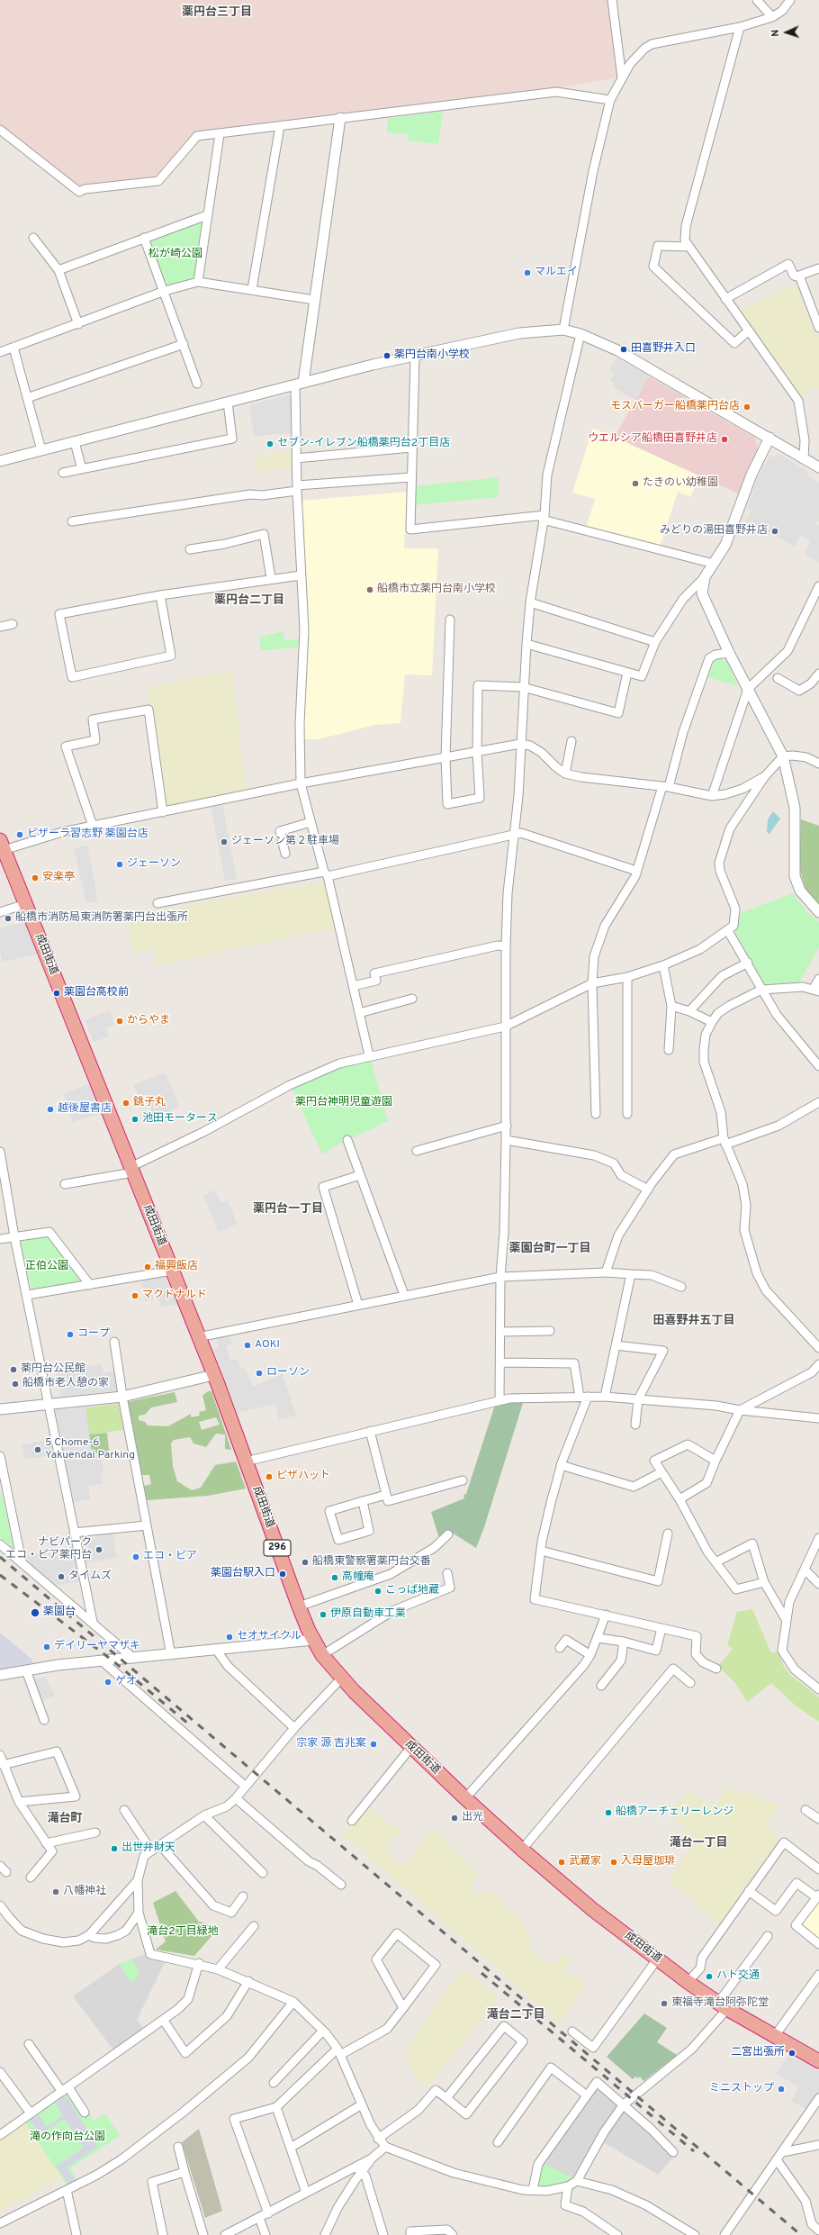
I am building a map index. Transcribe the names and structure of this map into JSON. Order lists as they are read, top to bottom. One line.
{"streets":{"highway":["成田街道","296"]},"districts":["薬円台三丁目","薬円台二丁目","薬円台一丁目","薬園台町一丁目","田喜野井五丁目","滝台町","滝台一丁目","滝台二丁目"],"parks":["松が崎公園","薬円台神明児童遊園","正伯公園","滝台2丁目緑地","滝の作向台公園"],"places":["マルエイ","田喜野井入口","薬円台南小学校","モスバーガー船橋薬円台店","ウエルシア船橋田喜野井店","セブン-イレブン船橋薬円台2丁目店","たきのい幼稚園","みどりの湯田喜野井店","船橋市立薬円台南小学校","ピザーラ習志野 薬園台店","ジェーソン第２駐車場","ジェーソン","安楽亭","船橋市消防局東消防署薬円台出張所","薬園台高校前","からやま","銚子丸","越後屋書店","池田モータース","福興飯店","マクドナルド","コープ","AOKI","薬円台公民館","ローソン","船橋市老人憩の家","5 Chome-6 Yakuendai Parking","ピザハット","ナビパーク エコ・ピア薬円台","エコ・ピア","船橋東警察署薬円台交番","薬園台駅入口","タイムズ","高幢庵","こっぱ地蔵","薬園台","伊原自動車工業","セオサイクル","デイリーヤマザキ","ゲオ","宗家 源 吉兆案","船橋アーチェリーレンジ","出光","出世弁財天","武蔵家","入母屋珈琲","八幡神社","ハト交通","東福寺滝台阿弥陀堂","二宮出張所","ミニストップ"],"north":"left"}
